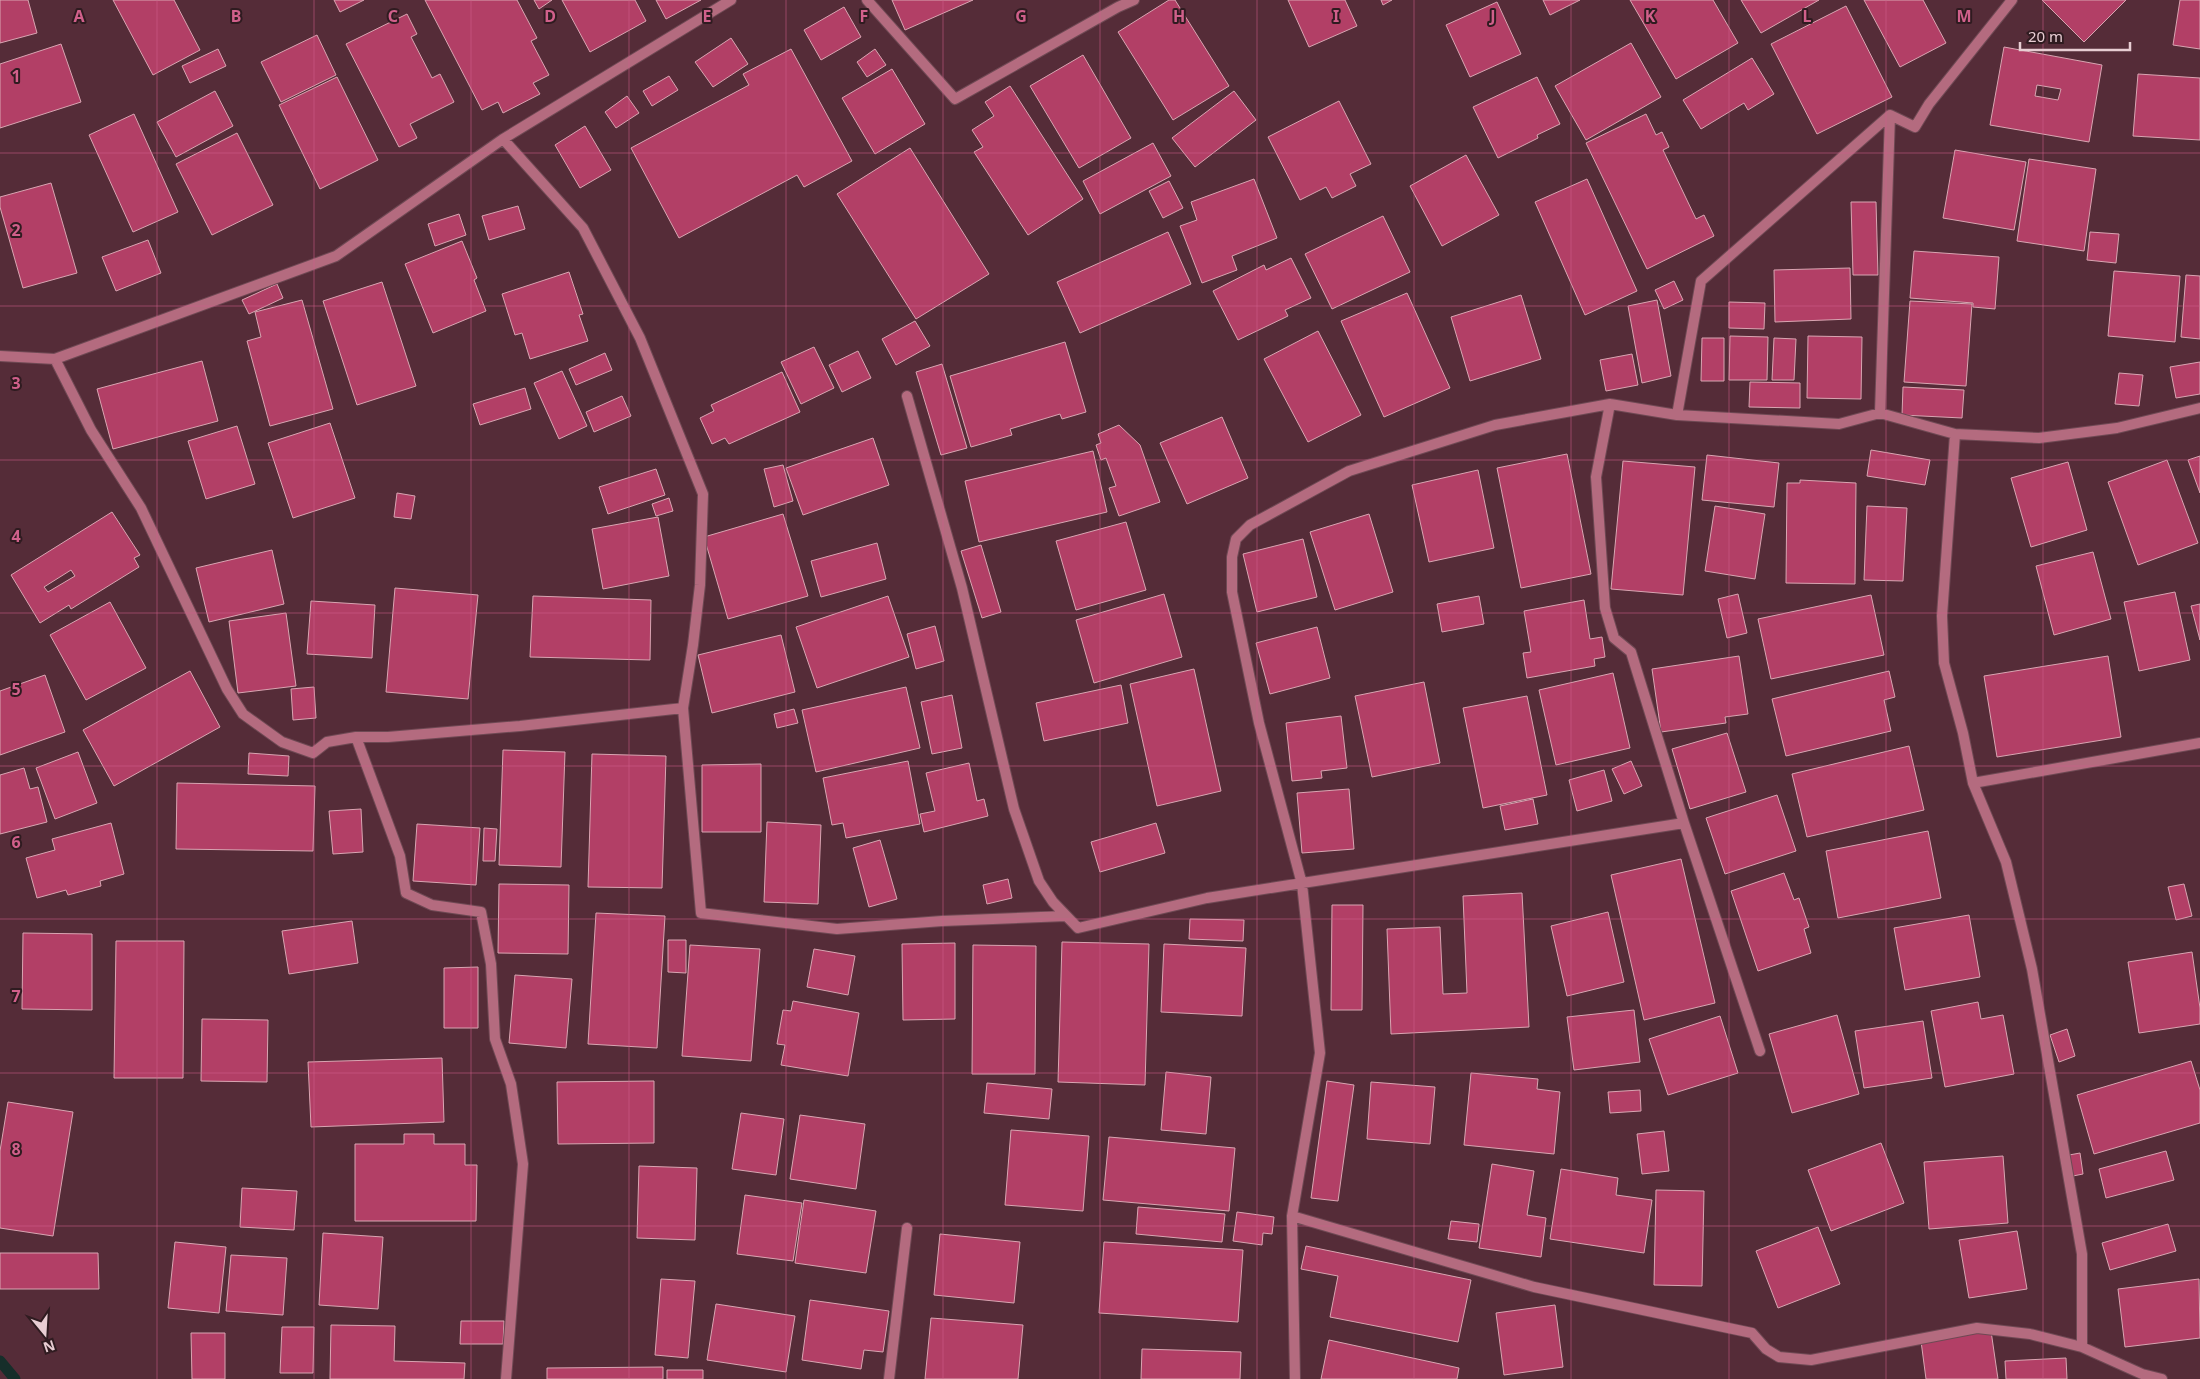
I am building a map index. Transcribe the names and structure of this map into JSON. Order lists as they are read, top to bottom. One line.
{"scale_bar":"20 m","north":"bottom","grid":{"columns":["A","B","C","D","E","F","G","H","I","J","K","L","M"],"rows":["1","2","3","4","5","6","7","8"]}}
